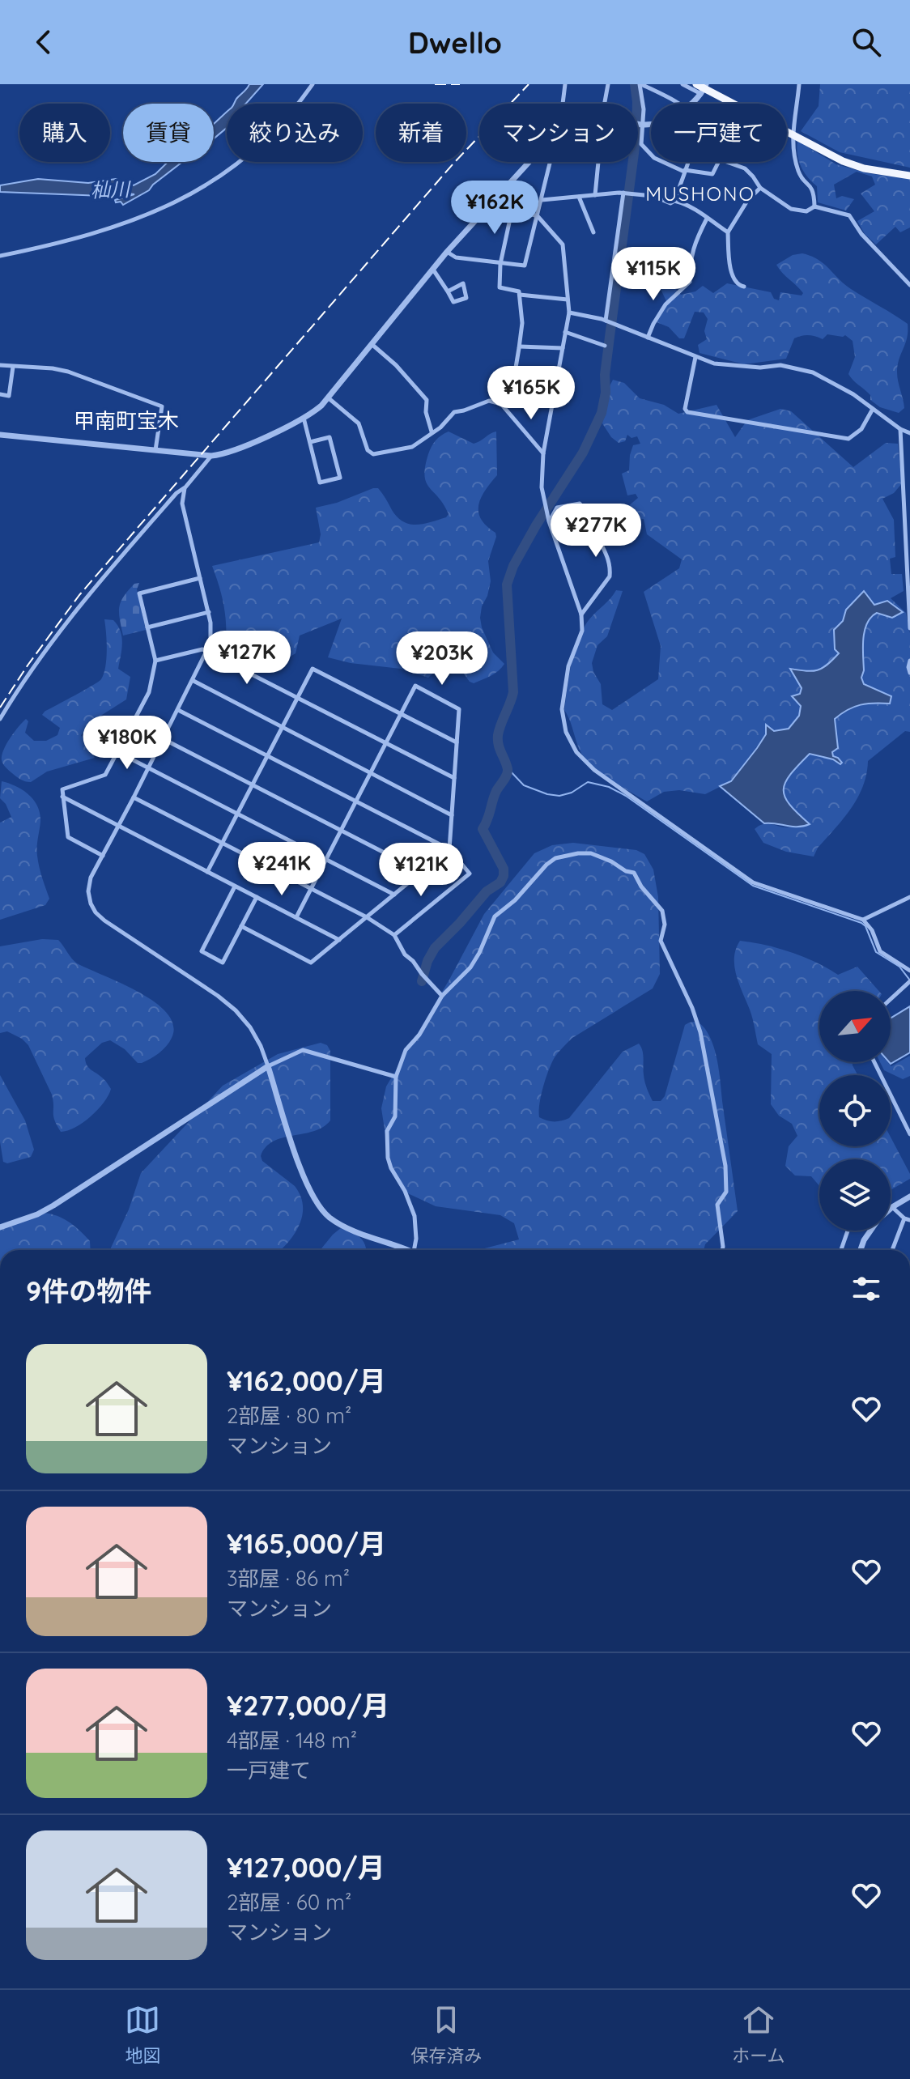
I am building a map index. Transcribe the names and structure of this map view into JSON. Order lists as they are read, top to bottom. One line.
{"districts":["MUSHONO","甲南町宝木"],"water":["杣川"],"north":"top right","page":{"header":"Dwello","chip":["購入","賃貸","絞り込み","新着","マンション","一戸建て"],"price":["¥162K","¥115K","¥165K","¥277K","¥127K","¥203K","¥180K","¥241K","¥121K"],"heading":"9件の物件","list":[{"name":"¥162,000/月","note":"2部屋 · 80 m² · マンション"},{"name":"¥165,000/月","note":"3部屋 · 86 m² · マンション"},{"name":"¥277,000/月","note":"4部屋 · 148 m² · 一戸建て"},{"name":"¥127,000/月","note":"2部屋 · 60 m² · マンション"}],"tabs":["地図","保存済み","ホーム"]}}
